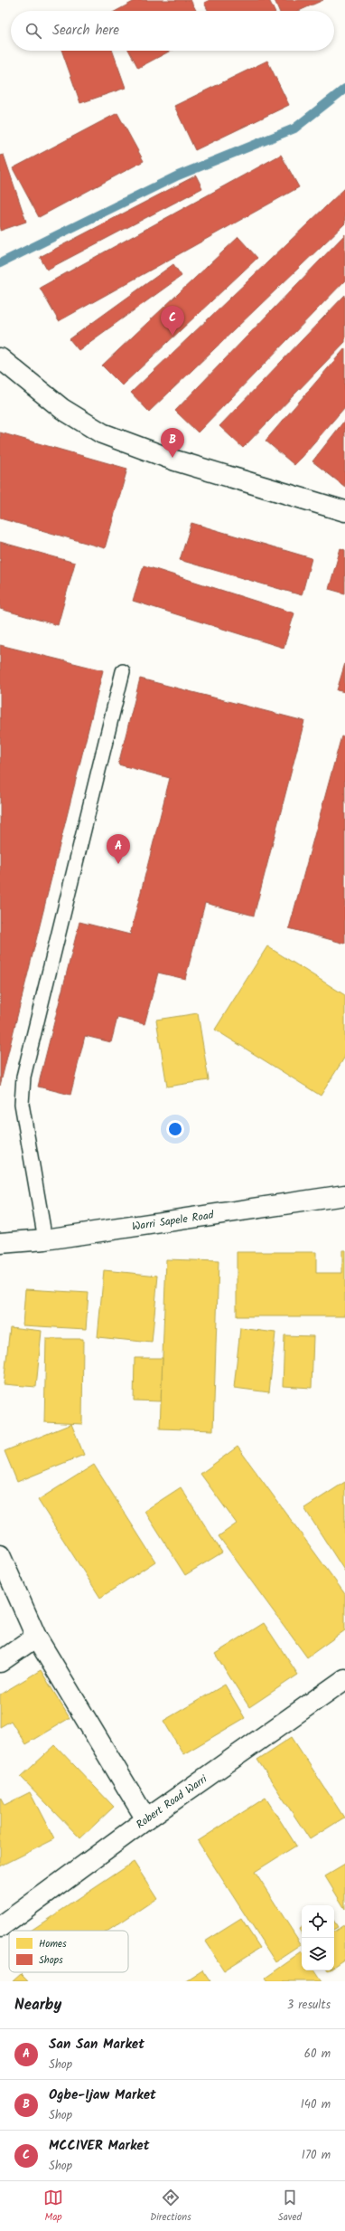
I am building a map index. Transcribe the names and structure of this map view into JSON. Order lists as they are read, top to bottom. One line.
{"streets":{"street":["Warri Sapele Road","Robert Road Warri"]},"legend":["Homes","Shops"],"page":{"search":"Search here","pins":["C","B","A"],"heading":["Nearby","3 results"],"list":[{"mark":"A","name":"San San Market","note":"Shop","value":"60 m"},{"mark":"B","name":"Ogbe-Ijaw Market","note":"Shop","value":"140 m"},{"mark":"C","name":"MCCIVER Market","note":"Shop","value":"170 m"}],"nav":["Map","Directions","Saved"]}}
